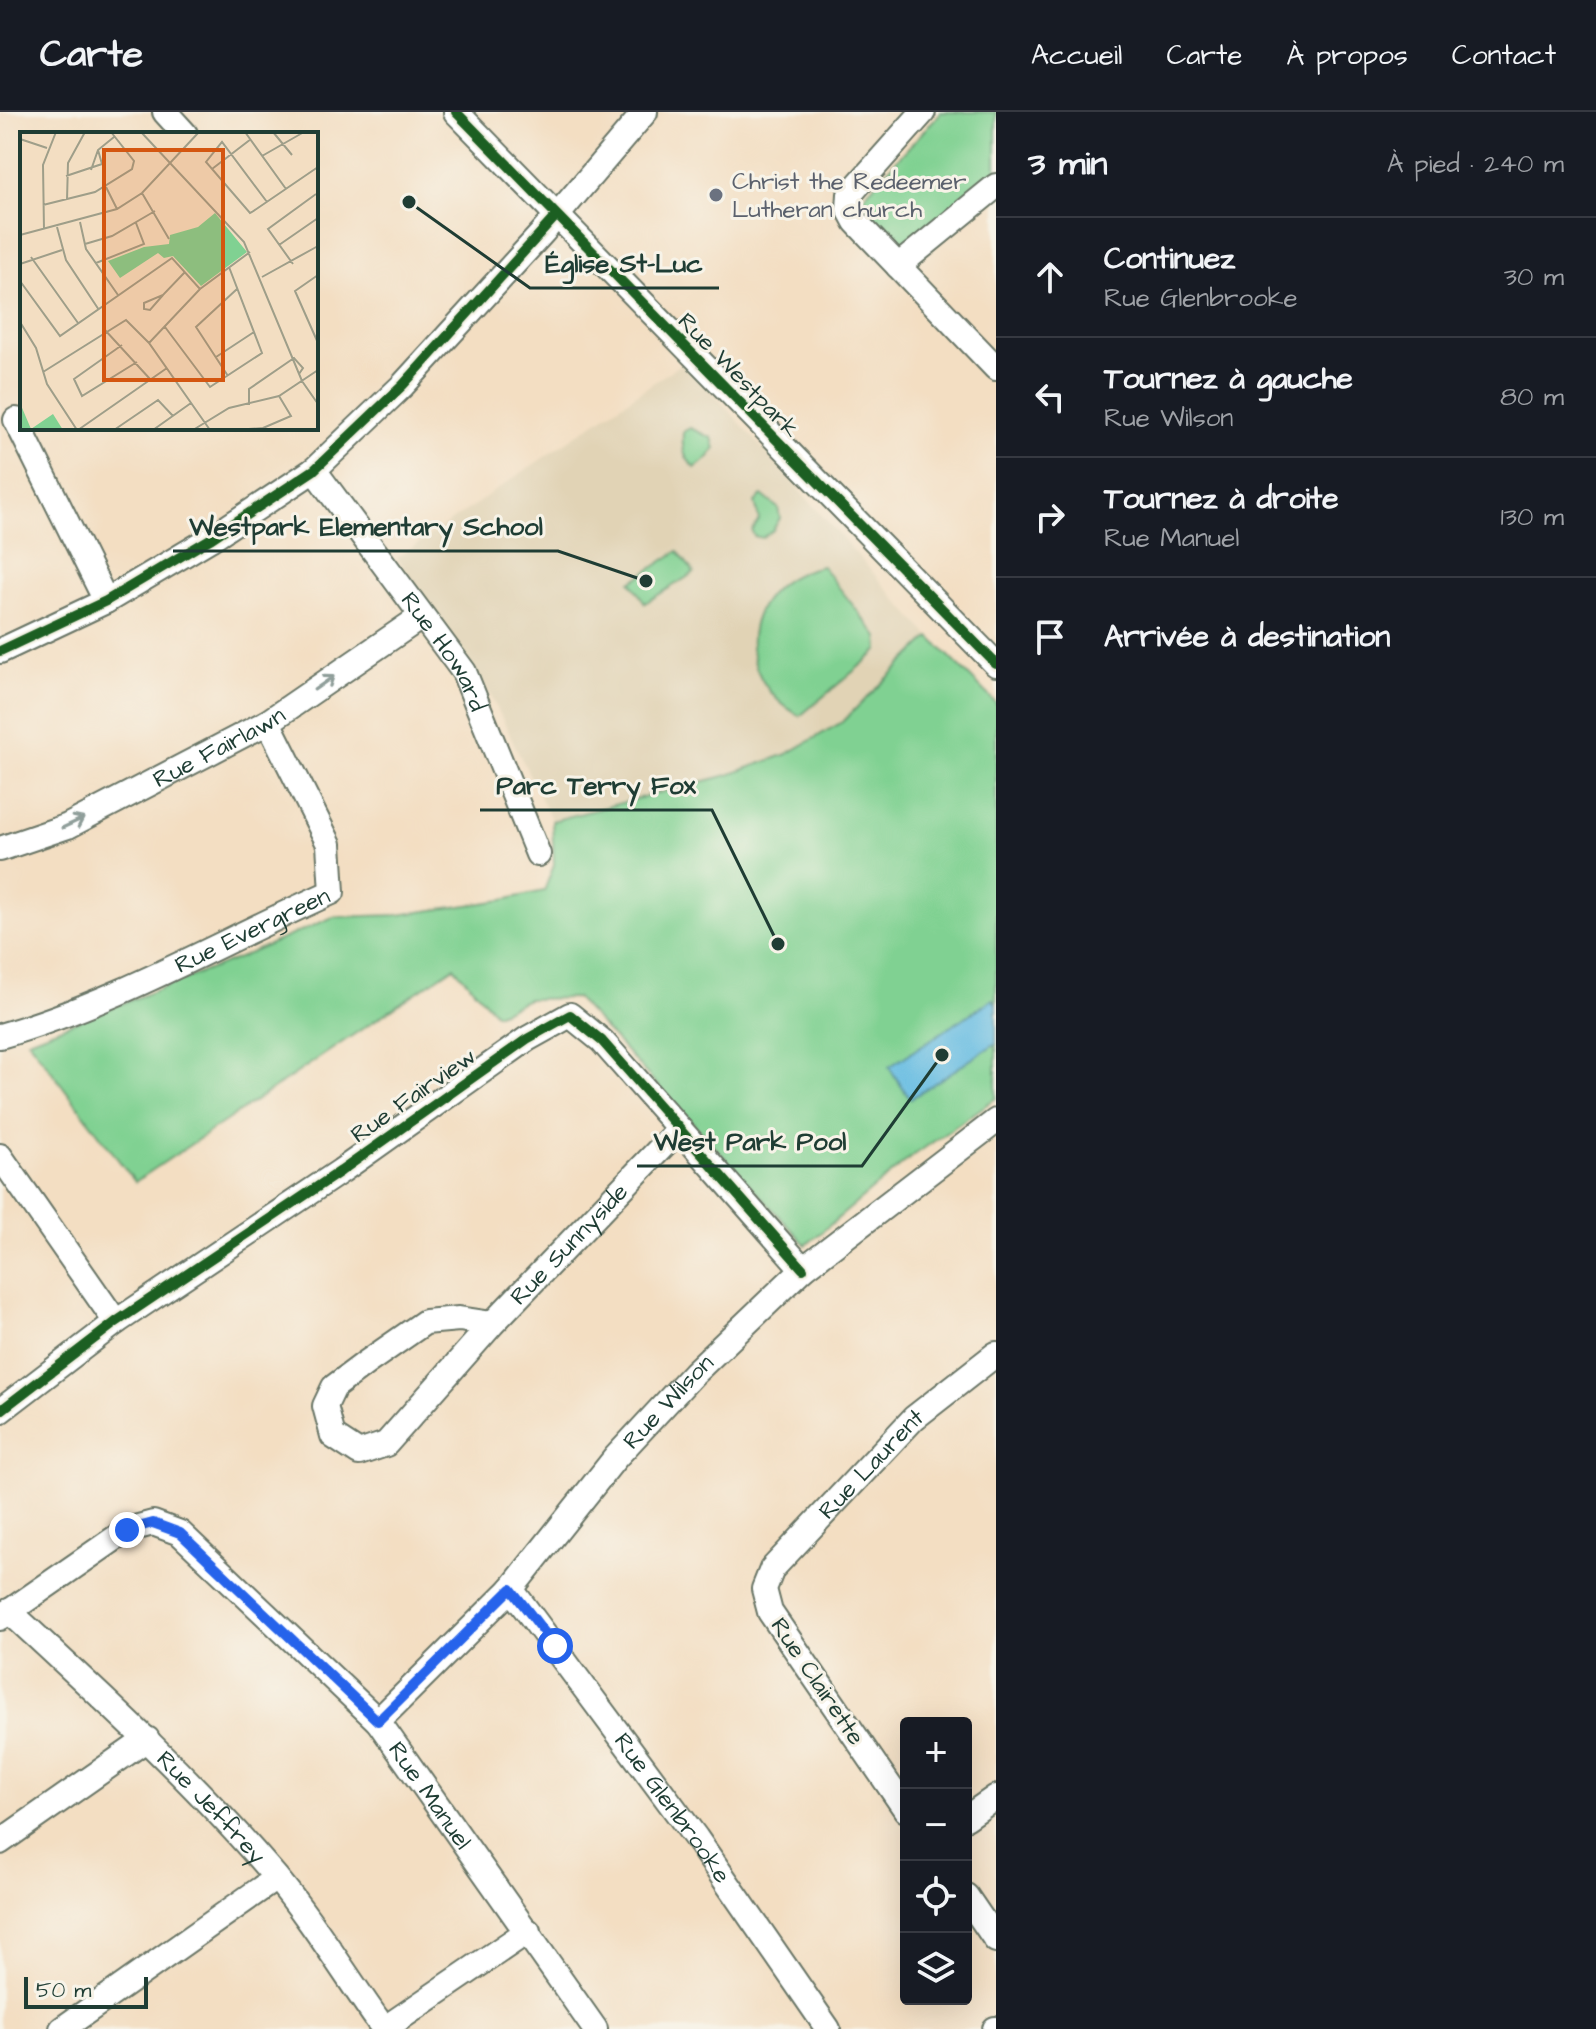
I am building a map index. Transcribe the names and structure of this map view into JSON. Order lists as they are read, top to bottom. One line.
{"streets":{"street":["Rue Westpark","Rue Howard","Rue Fairlawn","Rue Evergreen","Rue Fairview","Rue Sunnyside","Rue Wilson","Rue Laurent","Rue Clairette","Rue Manuel","Rue Jeffrey","Rue Glenbrooke"]},"crossings":[["Rue Howard","Rue Fairlawn"],["Rue Fairlawn","Rue Evergreen"],["Rue Fairview","Rue Sunnyside"],["Rue Fairview","Rue Wilson"],["Rue Wilson","Rue Manuel"],["Rue Wilson","Rue Glenbrooke"],["Rue Laurent","Rue Clairette"],["Rue Manuel","Rue Jeffrey"]],"places":["Christ the Redeemer Lutheran church","Église St-Luc","Westpark Elementary School","Parc Terry Fox","West Park Pool"],"scale_bar":"50 m","page":{"header":"Carte","nav":["Accueil","Carte","À propos","Contact"],"heading":["3 min","À pied · 240 m"],"list":[["Continuez","Rue Glenbrooke","30 m"],["Tournez à gauche","Rue Wilson","80 m"],["Tournez à droite","Rue Manuel","130 m"],"Arrivée à destination"],"map_buttons":["+","−"],"scale":"50 m"}}
